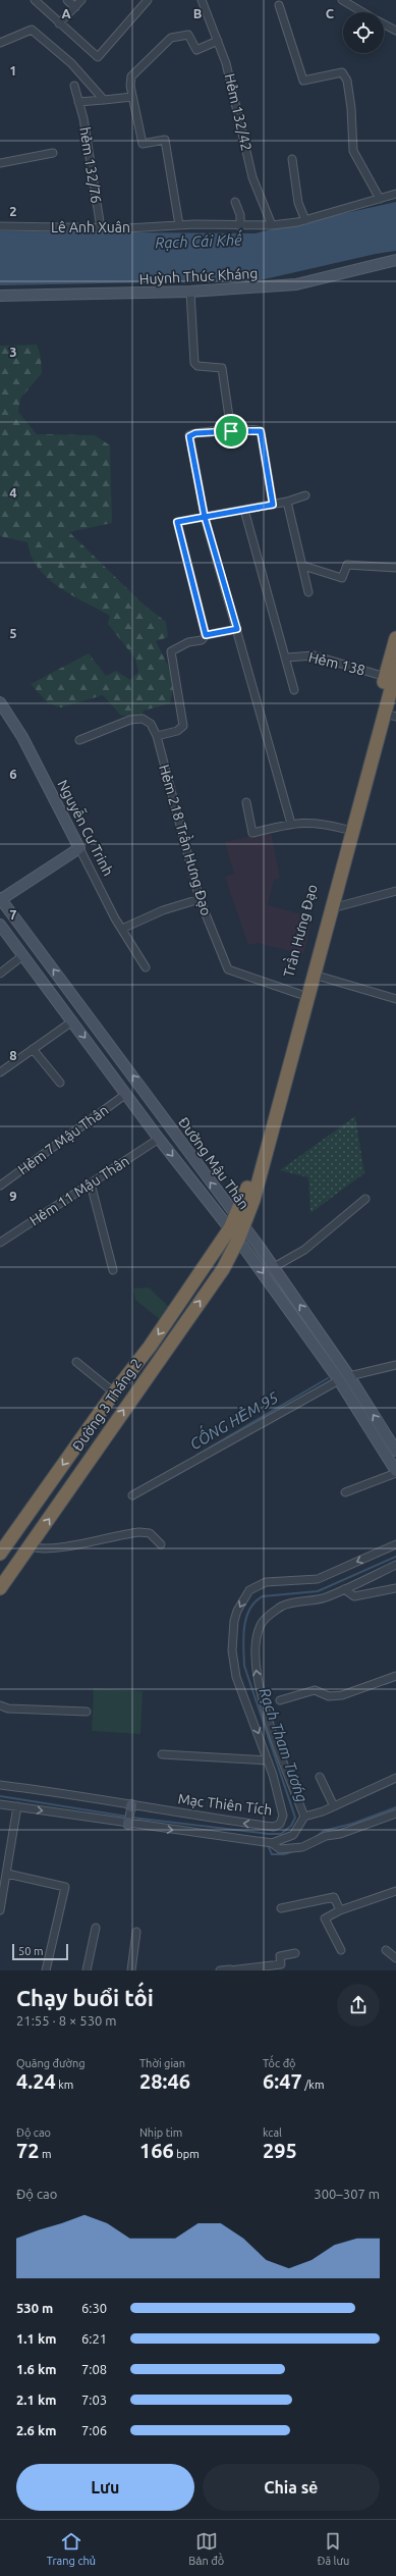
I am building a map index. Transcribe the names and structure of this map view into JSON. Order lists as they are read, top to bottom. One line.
{"streets":{"highway":["Trần Hưng Đạo","Đường 3 Tháng 2"],"main road":["Huỳnh Thúc Kháng","Nguyễn Cư Trinh","Đường Mậu Thân"],"street":["Hẻm 132/42","hẻm 132/76","Lê Anh Xuân","Hẻm 138","Hẻm 218 Trần Hưng Đạo","Hẻm 7 Mậu Thân","Hẻm 11 Mậu Thân","Mạc Thiên Tích"]},"crossings":[["Hẻm 132/42","Lê Anh Xuân"],["hẻm 132/76","Lê Anh Xuân"],["Hẻm 138","Trần Hưng Đạo"],["Hẻm 218 Trần Hưng Đạo","Trần Hưng Đạo"],["Trần Hưng Đạo","Đường Mậu Thân"],["Trần Hưng Đạo","Đường 3 Tháng 2"],["Hẻm 7 Mậu Thân","Đường Mậu Thân"],["Đường Mậu Thân","Hẻm 11 Mậu Thân"],["Đường Mậu Thân","Đường 3 Tháng 2"]],"water":["Rạch Cái Khế","CỐNG HẺM 95","Rạch Tham Tướng"],"scale_bar":"50 m","page":{"scale":"50 m","heading":["Chạy buổi tối","21:55 · 8 × 530 m"],"stats":[["Quãng đường","4.24 km"],["Thời gian","28:46"],["Tốc độ","6:47 /km"],["Độ cao","72 m"],["Nhịp tim","166 bpm"],["kcal","295"]],"chart":["Độ cao","300–307 m"],"list":[{"name":"530 m","note":"6:30"},{"name":"1.1 km","note":"6:21"},{"name":"1.6 km","note":"7:08"},{"name":"2.1 km","note":"7:03"},{"name":"2.6 km","note":"7:06"}],"buttons":["Lưu","Chia sẻ"],"tabs":["Trang chủ","Bản đồ","Đã lưu"]},"grid":{"columns":["A","B","C"],"rows":["1","2","3","4","5","6","7","8","9"]}}
